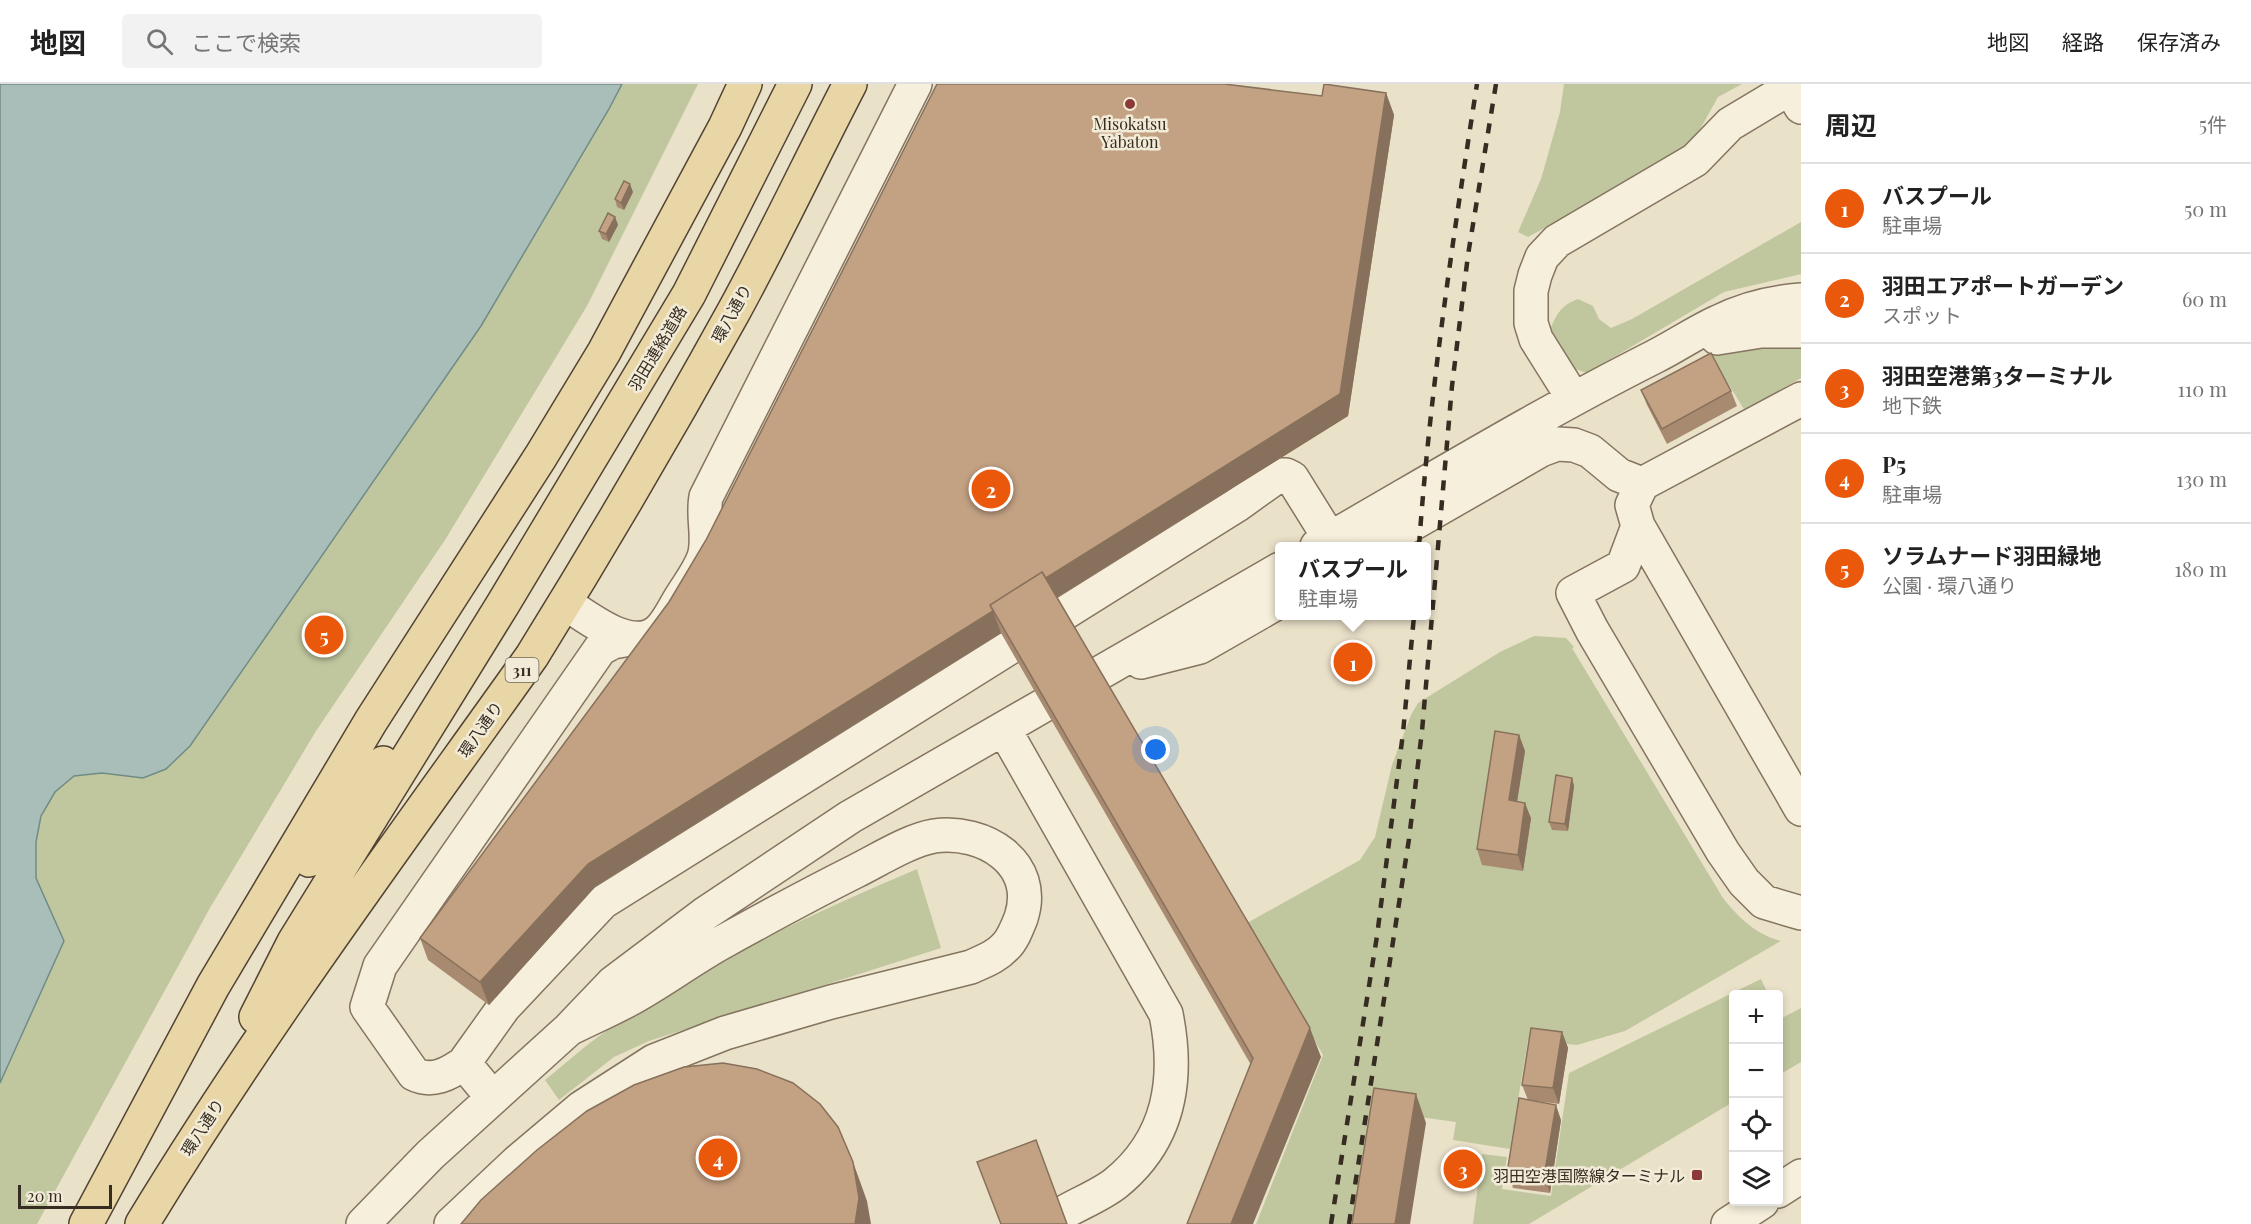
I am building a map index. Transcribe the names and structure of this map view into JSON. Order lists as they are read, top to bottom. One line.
{"streets":{"main road":["環八通り","羽田連絡道路","311"]},"places":{"other":["Misokatsu Yabaton"],"transit":["羽田空港国際線ターミナル"]},"scale_bar":"20 m","page":{"header":"地図","search":"ここで検索","nav":["地図","経路","保存済み"],"heading":["周辺","5件"],"list":[{"mark":"1","name":"バスプール","note":"駐車場","value":"50 m"},{"mark":"2","name":"羽田エアポートガーデン","note":"スポット","value":"60 m"},{"mark":"3","name":"羽田空港第3ターミナル","note":"地下鉄","value":"110 m"},{"mark":"4","name":"P5","note":"駐車場","value":"130 m"},{"mark":"5","name":"ソラムナード羽田緑地","note":"公園 · 環八通り","value":"180 m"}],"pins":["2","5","1","4","3"],"popup":["バスプール","駐車場"],"map_buttons":["+","−"],"scale":"20 m"}}
